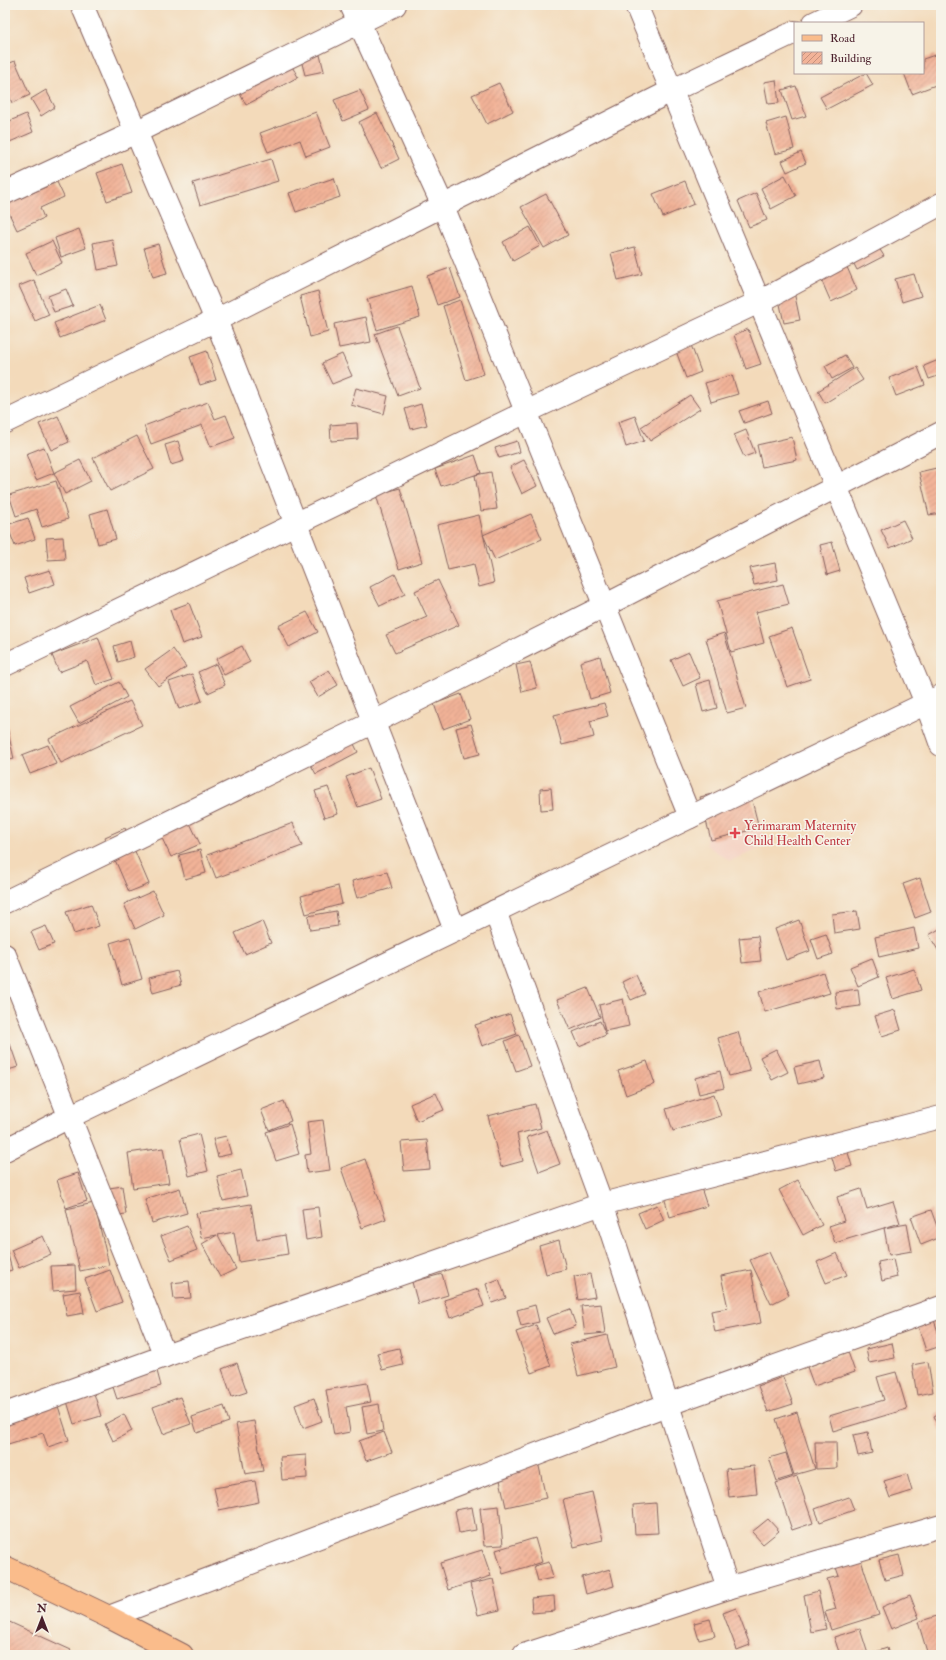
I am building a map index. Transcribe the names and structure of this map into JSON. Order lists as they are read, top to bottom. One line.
{"places":{"health":["Yerimaram Maternity Child Health Center"]},"legend":["Road","Building"],"north":"top"}
